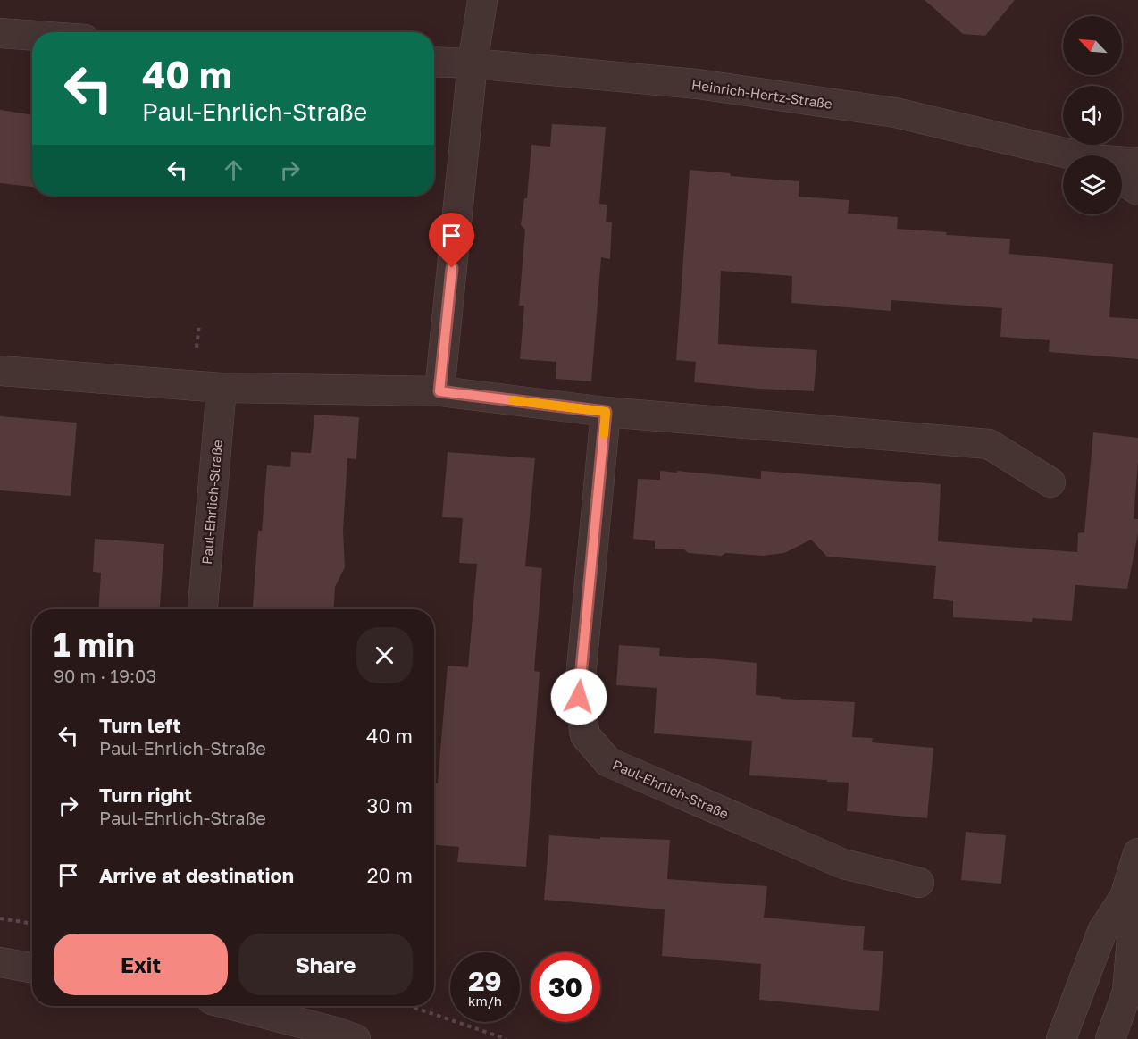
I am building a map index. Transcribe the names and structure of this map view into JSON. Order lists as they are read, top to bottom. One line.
{"streets":{"street":["Heinrich-Hertz-Straße","Paul-Ehrlich-Straße"]},"north":"top left","page":{"turn":["40 m","Paul-Ehrlich-Straße"],"heading":["1 min","90 m · 19:03"],"list":[{"name":"Turn left","note":"Paul-Ehrlich-Straße","value":"40 m"},{"name":"Turn right","note":"Paul-Ehrlich-Straße","value":"30 m"},{"name":"Arrive at destination","value":"20 m"}],"buttons":["Exit","Share"],"speed":"29 km/h","limit":"30"}}
